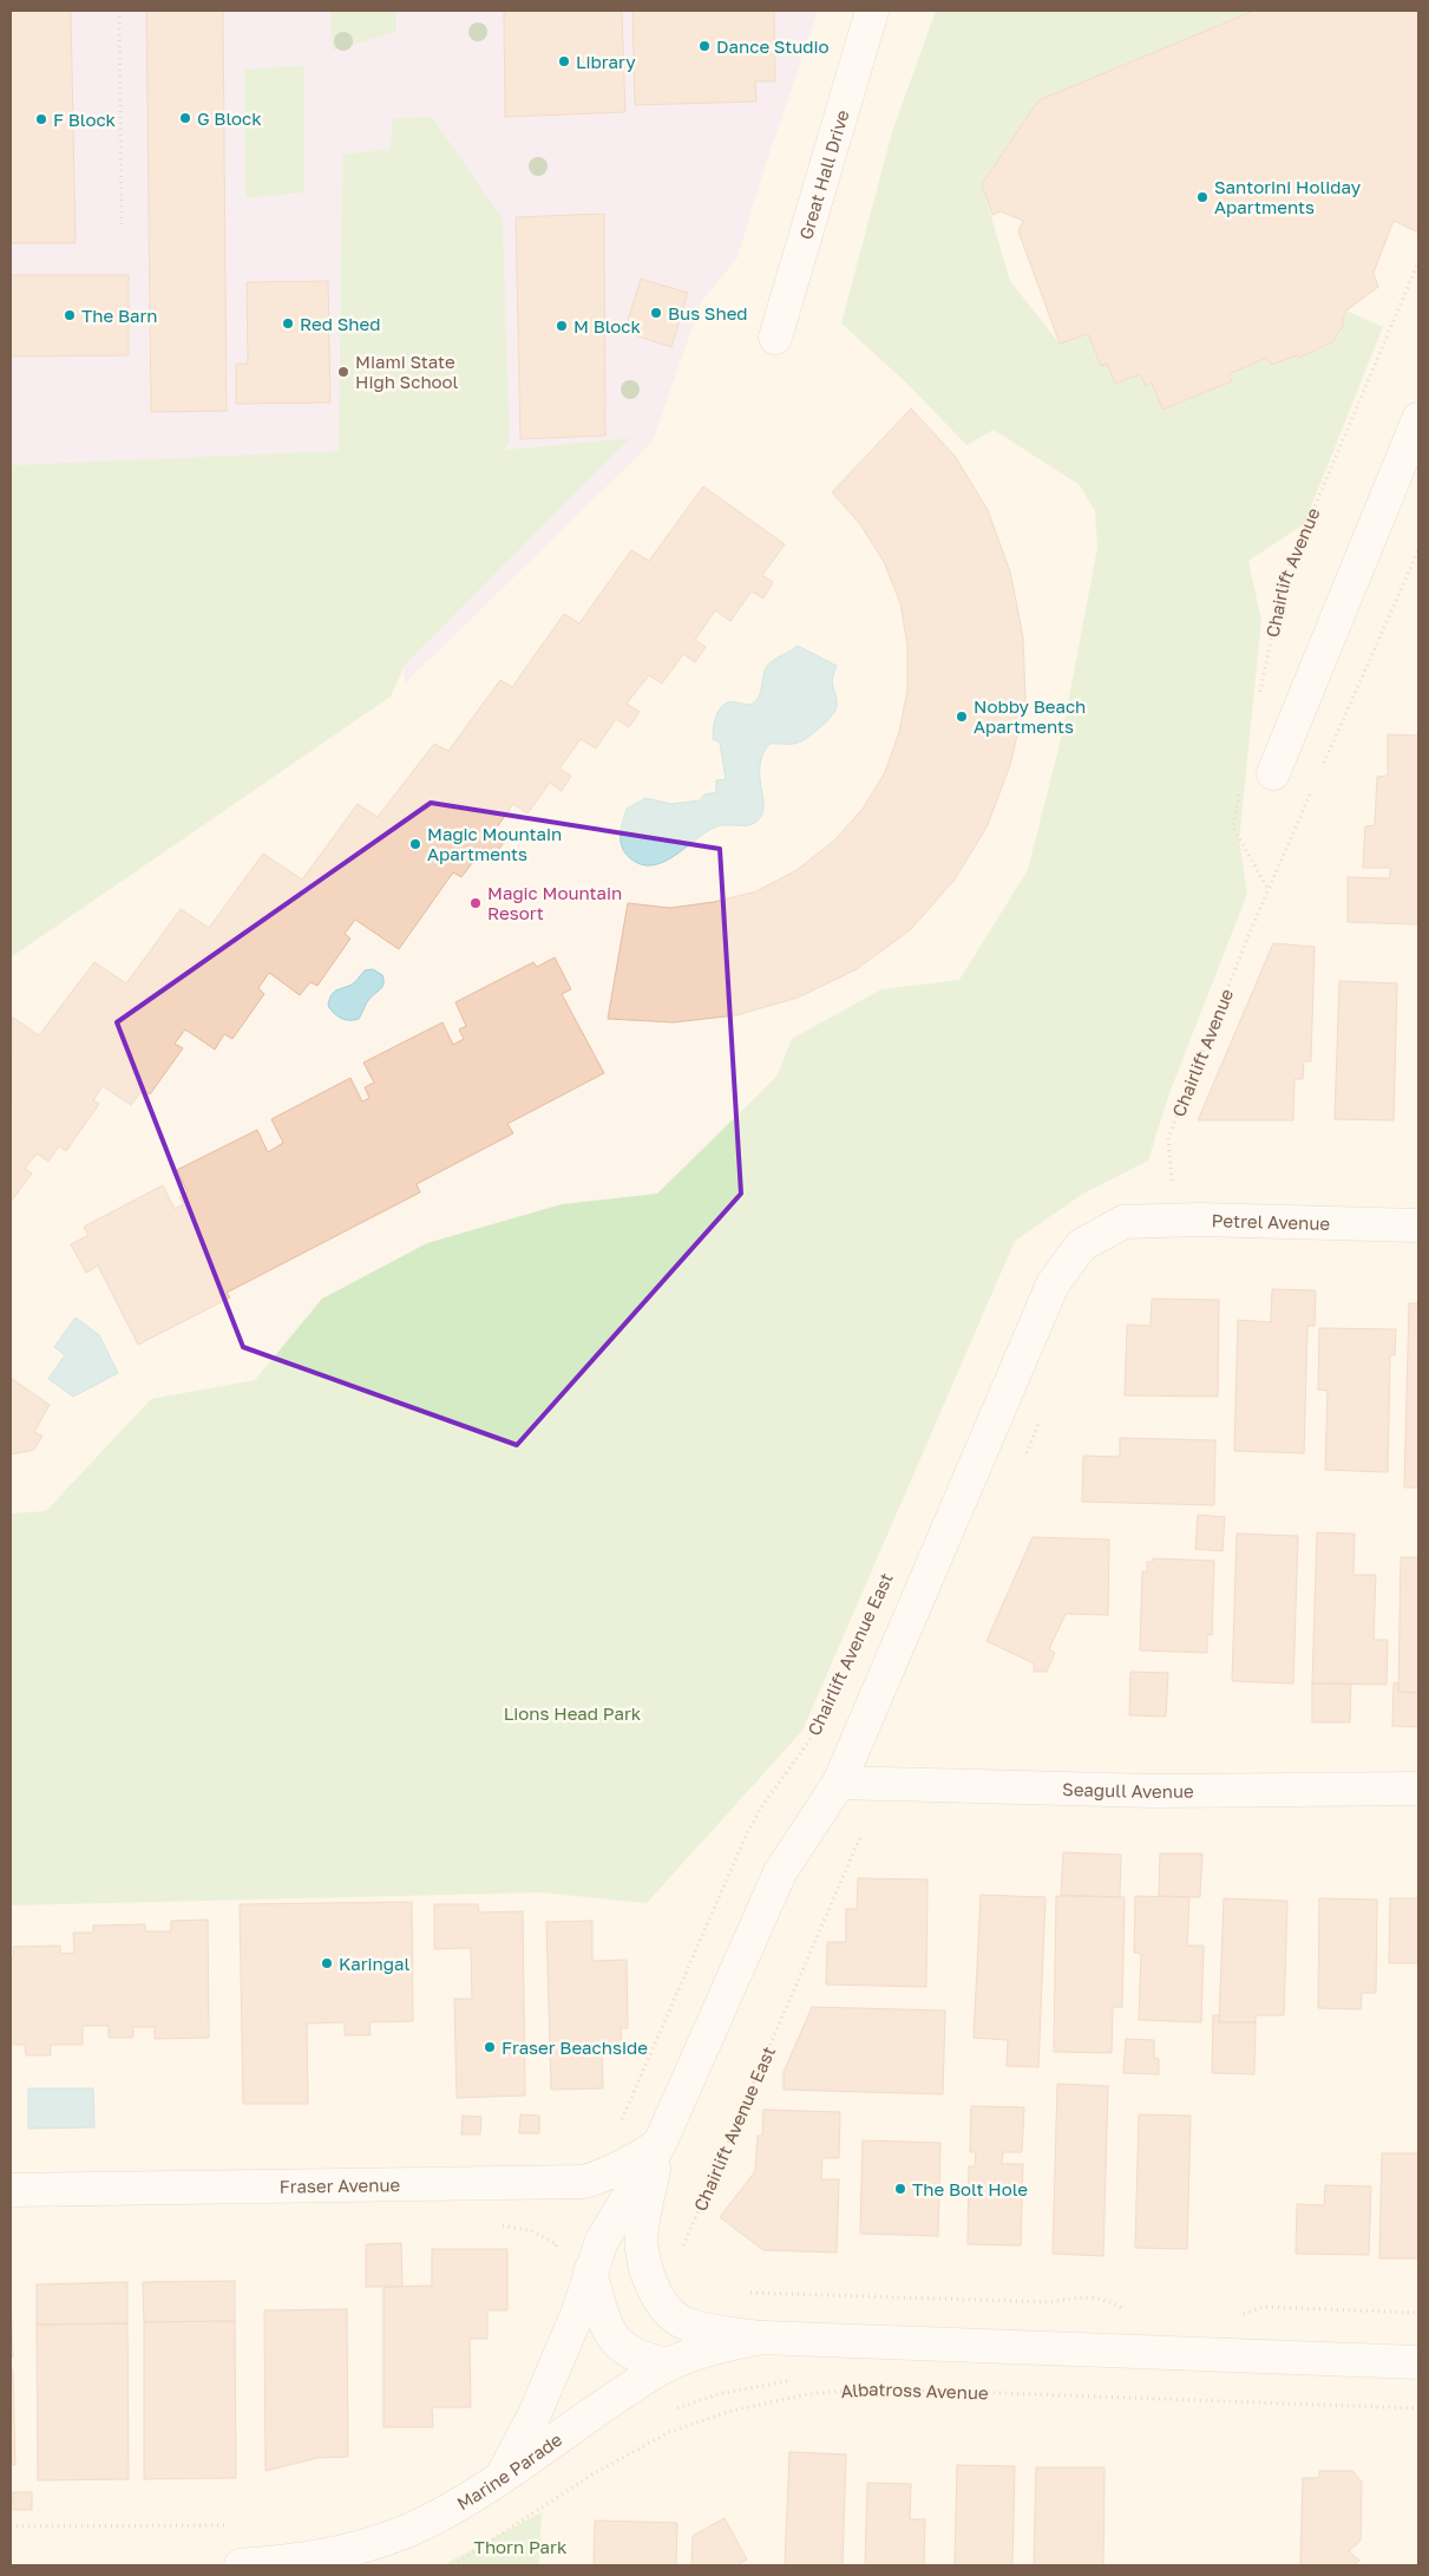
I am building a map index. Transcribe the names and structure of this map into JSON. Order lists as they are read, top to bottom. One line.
{"streets":{"street":["Great Hall Drive","Petrel Avenue","Chairlift Avenue East","Seagull Avenue","Fraser Avenue","Marine Parade"],"path":["Chairlift Avenue","Albatross Avenue"]},"crossings":[["Chairlift Avenue","Petrel Avenue"],["Petrel Avenue","Chairlift Avenue East"],["Chairlift Avenue East","Seagull Avenue"],["Chairlift Avenue East","Fraser Avenue"],["Chairlift Avenue East","Marine Parade"]],"parks":["Lions Head Park","Thorn Park"],"places":["Dance Studio","Library","G Block","F Block","Santorini Holiday Apartments","Bus Shed","The Barn","Red Shed","M Block","Miami State High School","Nobby Beach Apartments","Magic Mountain Apartments","Magic Mountain Resort","Karingal","Fraser Beachside","The Bolt Hole"]}
